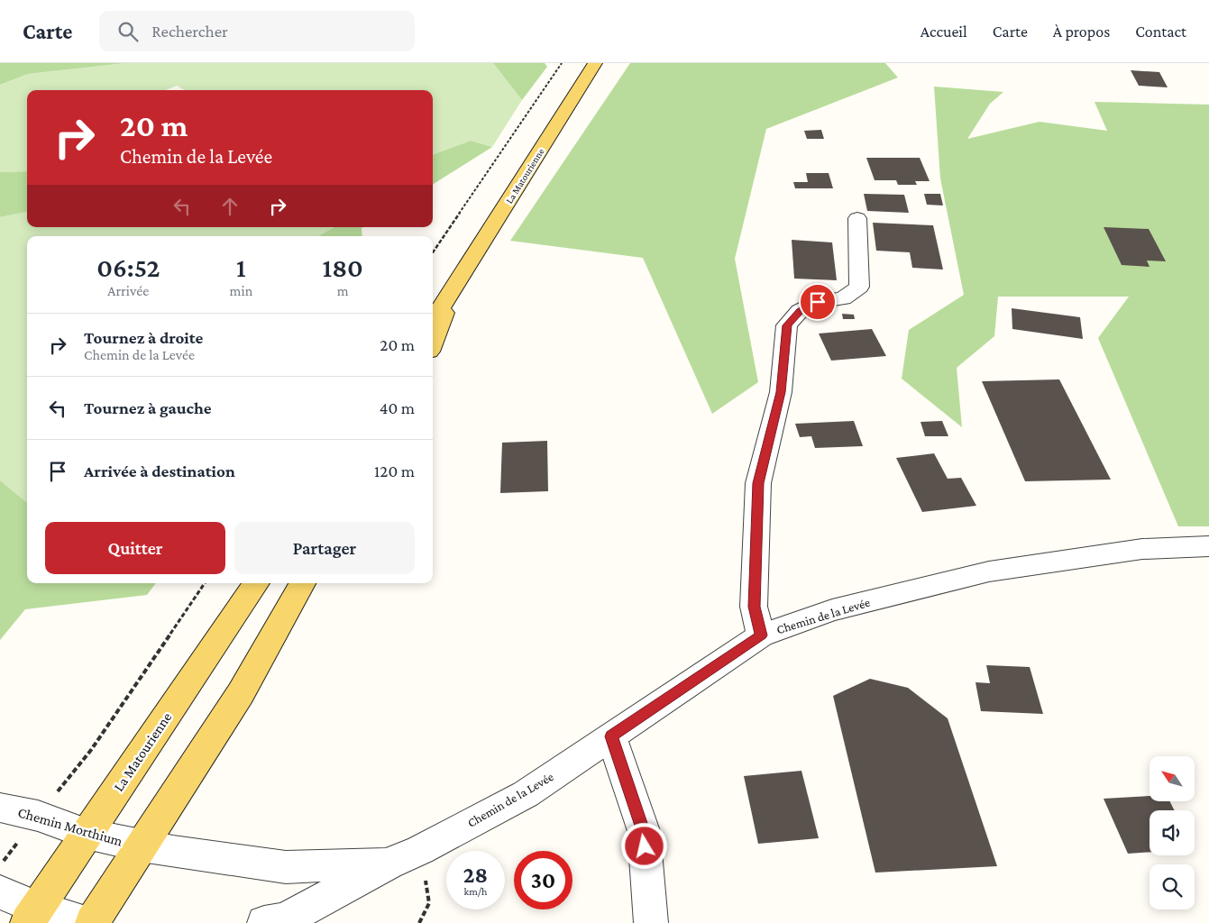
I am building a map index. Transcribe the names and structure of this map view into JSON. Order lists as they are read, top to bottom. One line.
{"streets":{"main road":["La Matourienne"],"street":["Chemin de la Levée","Chemin Morthium"]},"crossings":[["La Matourienne","Chemin Morthium"],["Chemin de la Levée","Chemin Morthium"]],"north":"top left","page":{"header":"Carte","search":"Rechercher","nav":["Accueil","Carte","À propos","Contact"],"turn":["20 m","Chemin de la Levée"],"eta":["06:52","Arrivée","1","min","180","m"],"list":[{"name":"Tournez à droite","note":"Chemin de la Levée","value":"20 m"},{"name":"Tournez à gauche","value":"40 m"},{"name":"Arrivée à destination","value":"120 m"}],"buttons":["Quitter","Partager"],"speed":"28 km/h","limit":"30"}}
